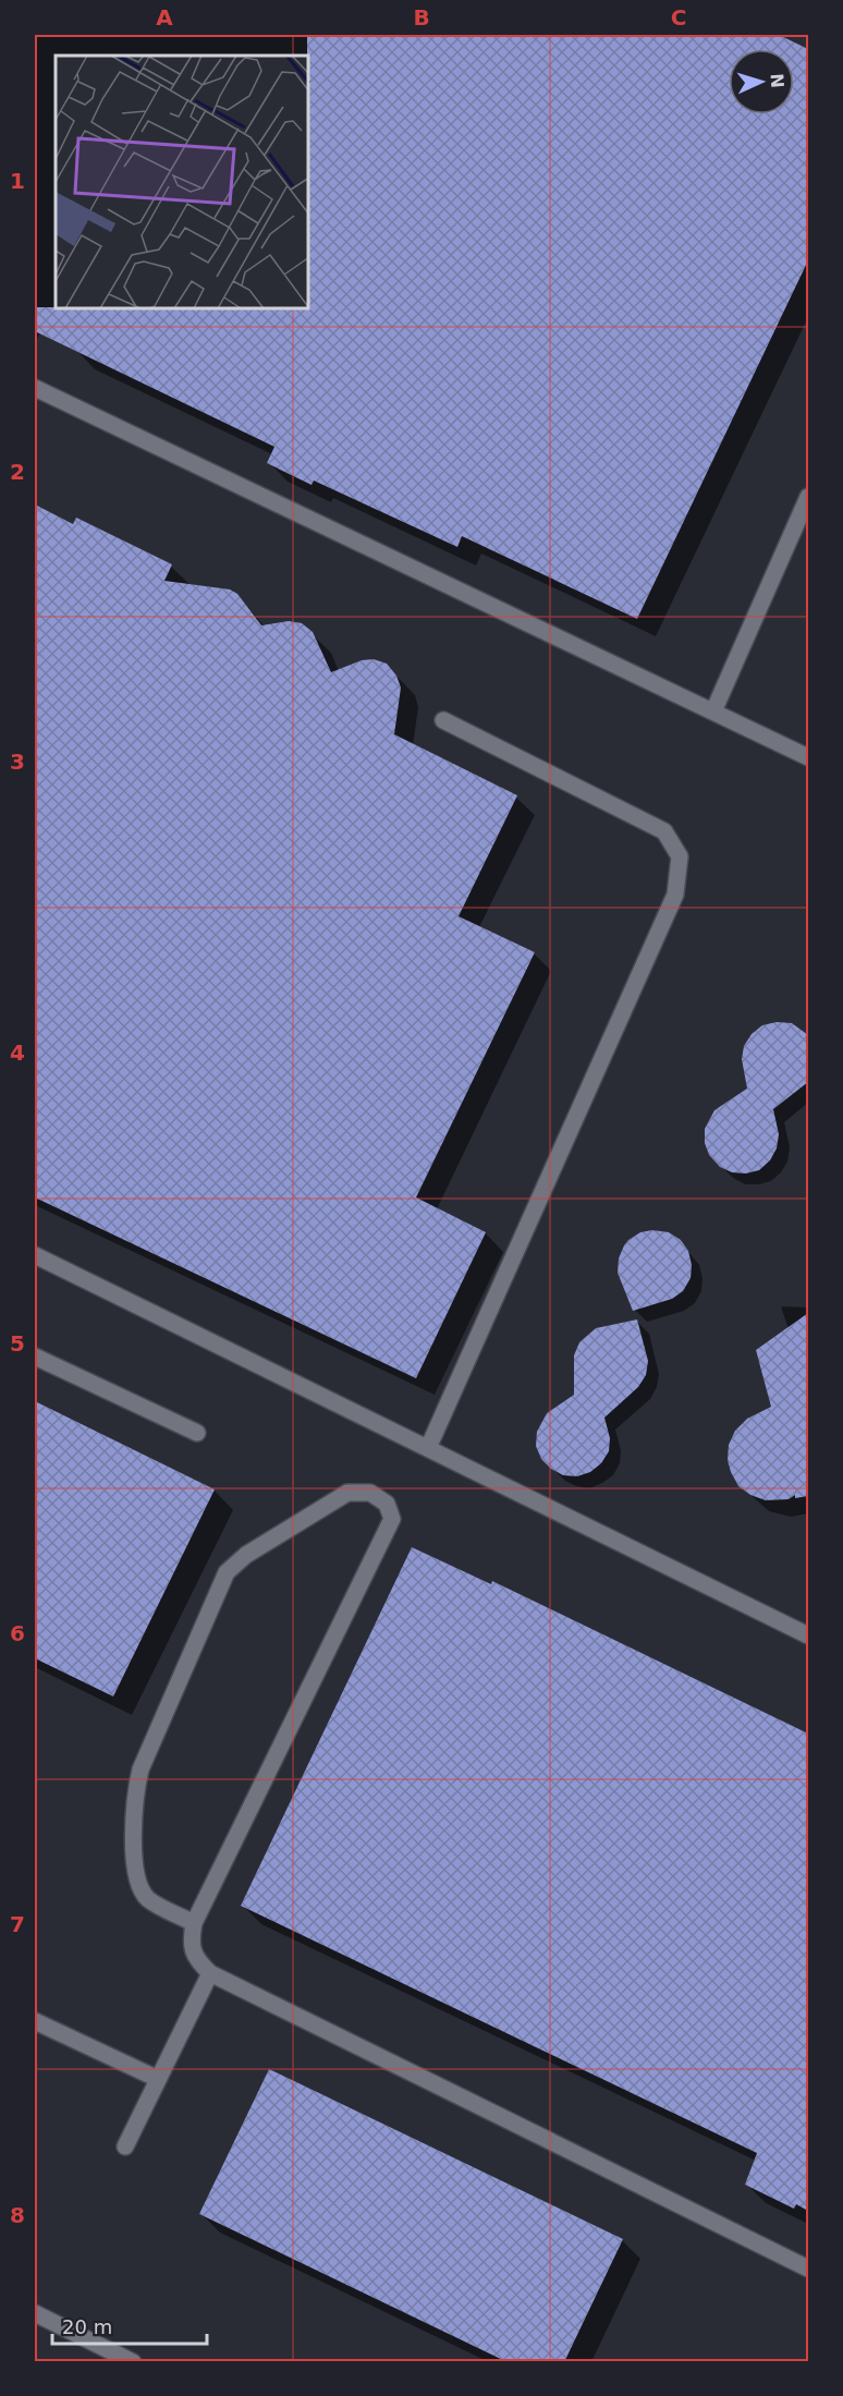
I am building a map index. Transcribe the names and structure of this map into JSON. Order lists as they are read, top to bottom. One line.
{"scale_bar":"20 m","north":"right","grid":{"columns":["A","B","C"],"rows":["1","2","3","4","5","6","7","8"]}}
